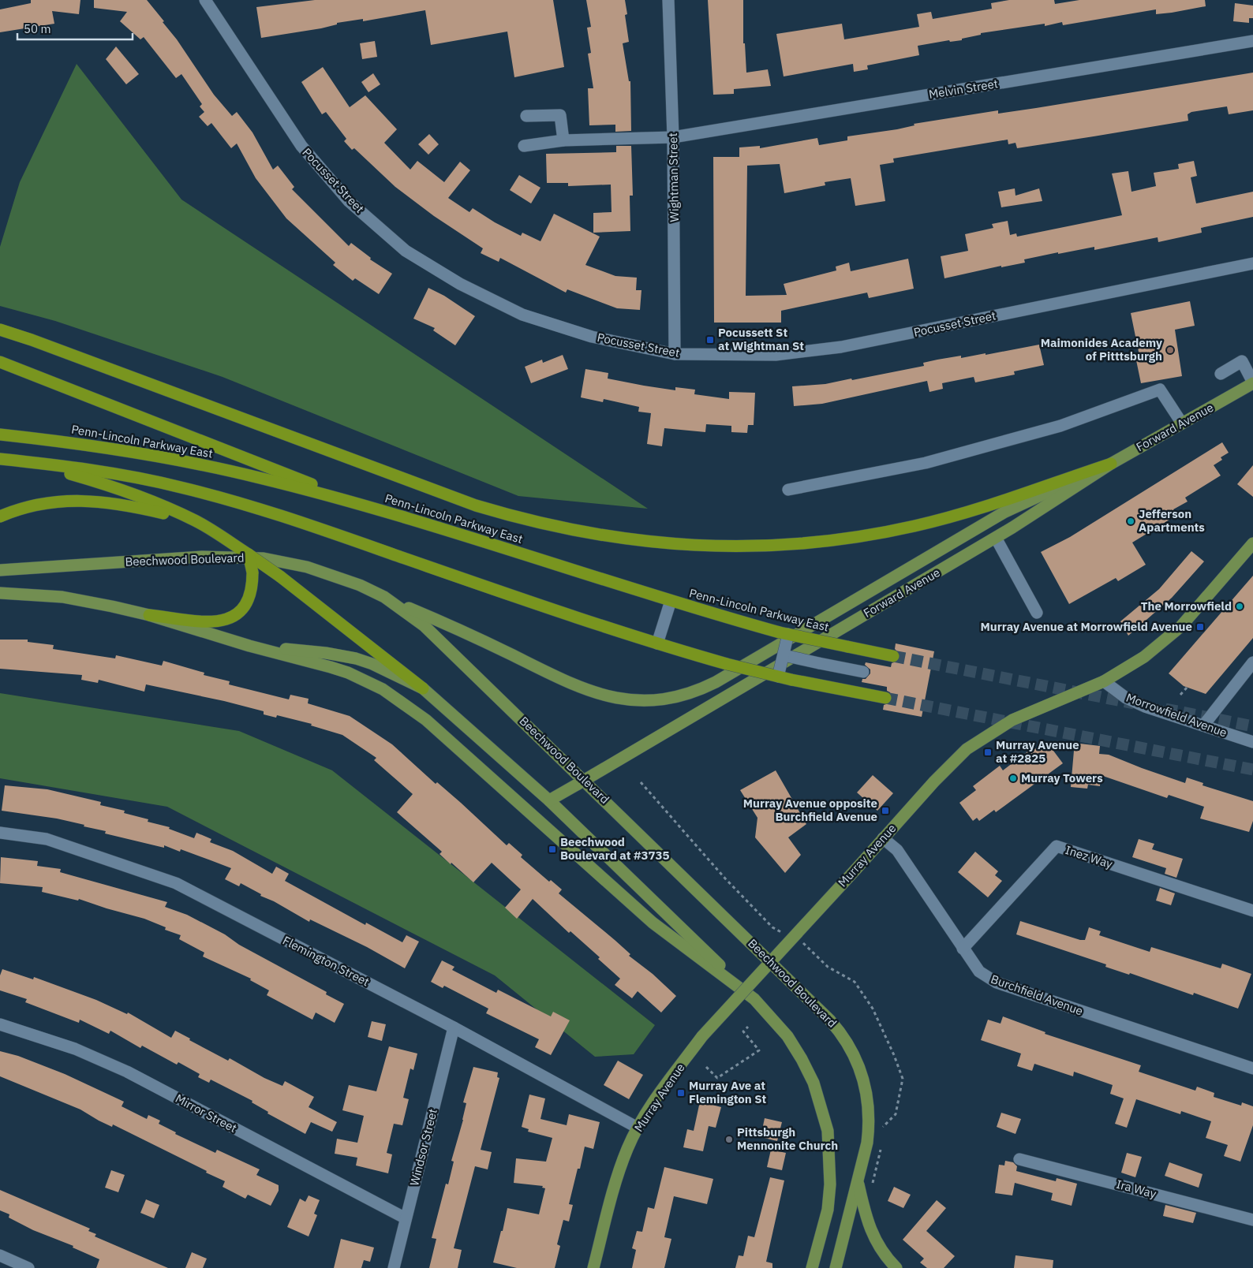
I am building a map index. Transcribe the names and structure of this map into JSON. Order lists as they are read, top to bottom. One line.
{"streets":{"highway":["Penn-Lincoln Parkway East"],"main road":["Forward Avenue","Beechwood Boulevard","Murray Avenue"],"street":["Melvin Street","Wightman Street","Pocusset Street","Morrowfield Avenue","Inez Way","Flemington Street","Burchfield Avenue","Mirror Street","Windsor Street","Ira Way"]},"crossings":[["Melvin Street","Wightman Street"],["Wightman Street","Pocusset Street"],["Morrowfield Avenue","Murray Avenue"],["Murray Avenue","Flemington Street"],["Murray Avenue","Burchfield Avenue"],["Inez Way","Burchfield Avenue"],["Flemington Street","Windsor Street"],["Mirror Street","Windsor Street"]],"places":{"transit":["Pocussett St at Wightman St","Murray Avenue at Morrowfield Avenue","Murray Avenue at #2825","Murray Avenue opposite Burchfield Avenue","Beechwood Boulevard at #3735","Murray Ave at Flemington St"],"other":["Maimonides Academy of Pitttsburgh","Jefferson Apartments","The Morrowfield","Murray Towers","Pittsburgh Mennonite Church"]},"scale_bar":"50 m"}
